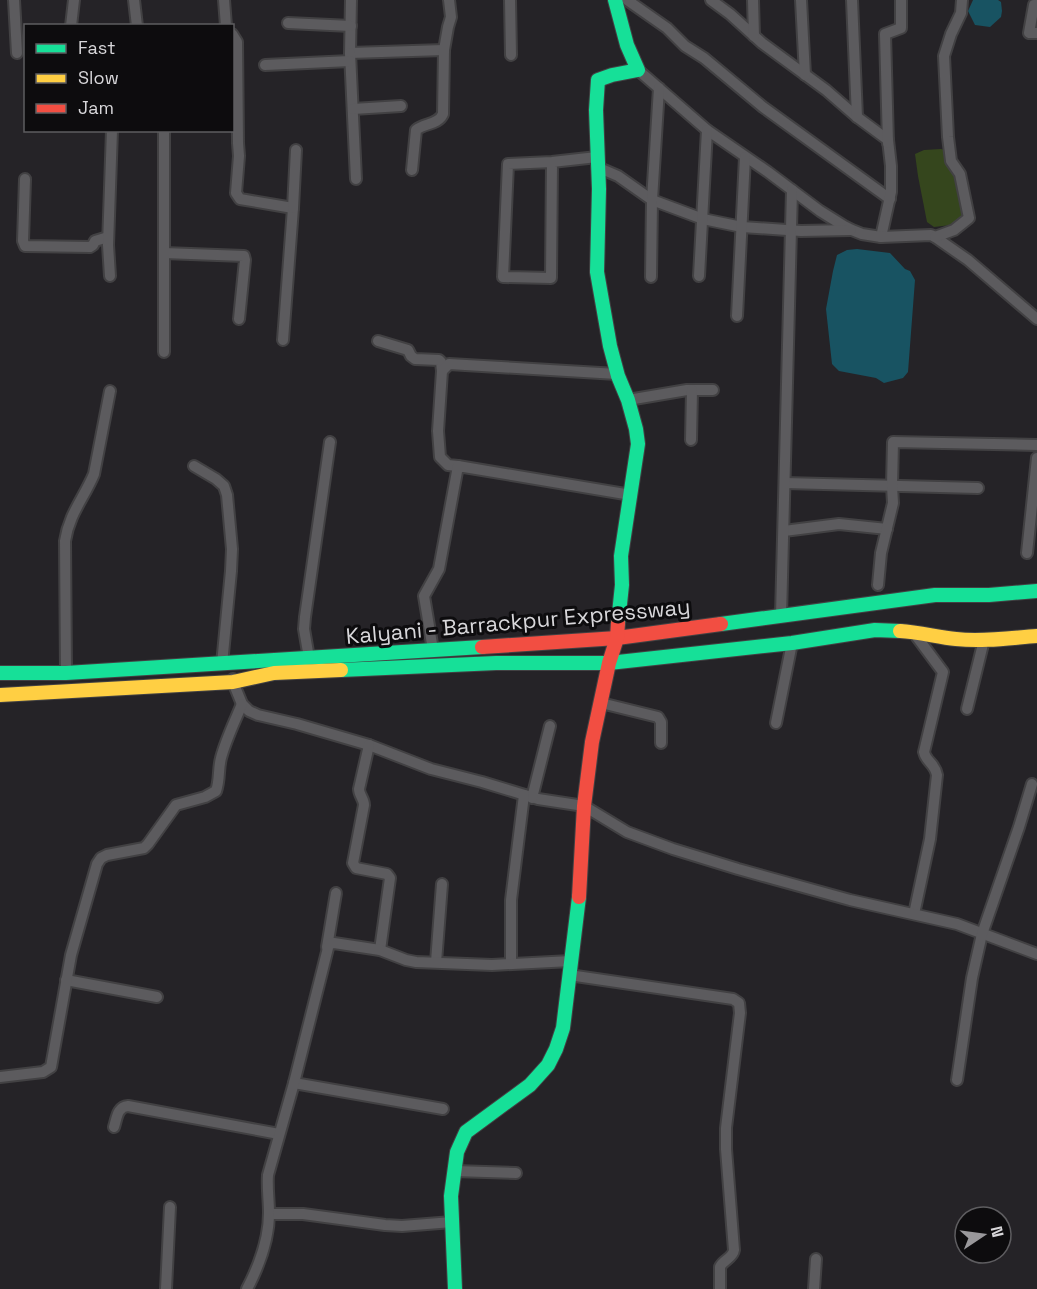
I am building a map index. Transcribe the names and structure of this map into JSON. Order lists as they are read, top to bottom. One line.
{"streets":{"main road":["Kalyani - Barrackpur Expressway"]},"legend":["Fast","Slow","Jam"],"north":"right"}
